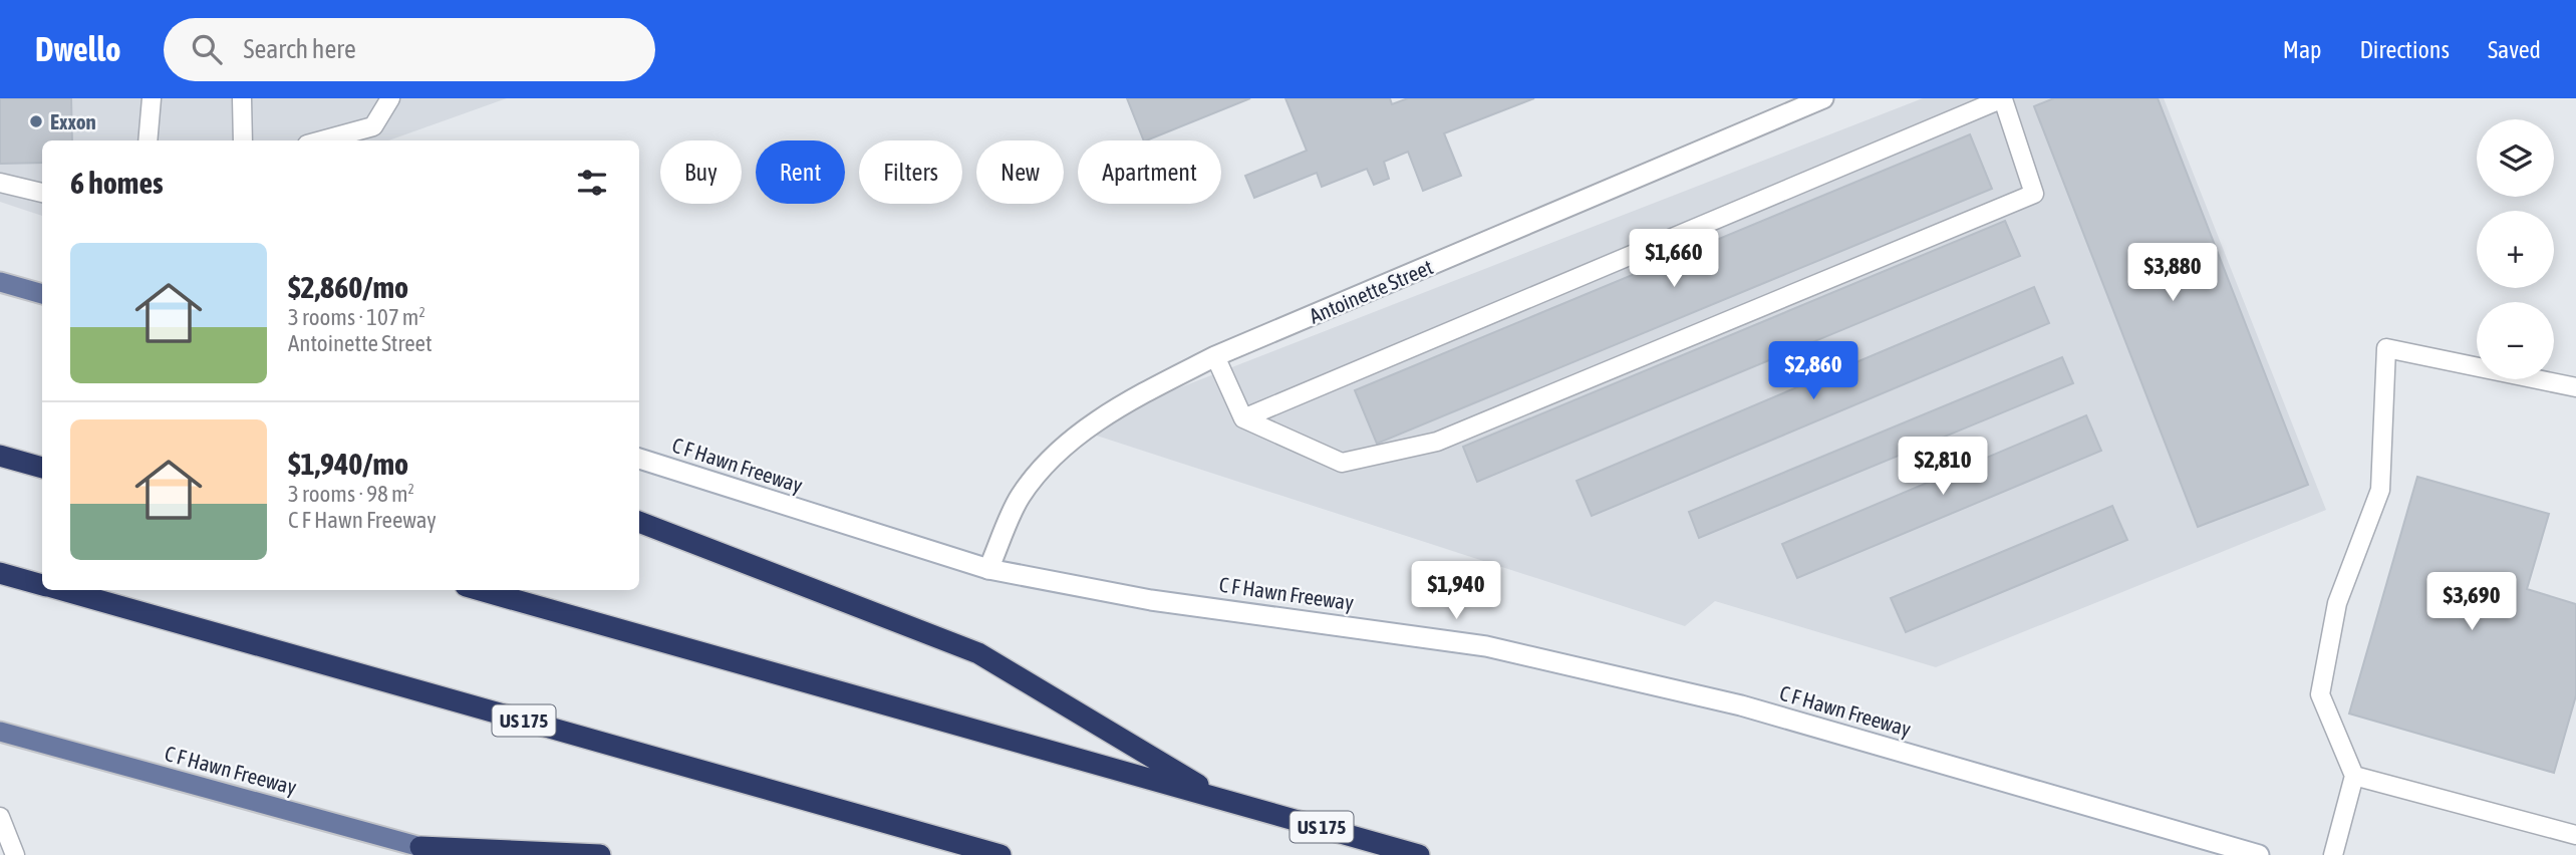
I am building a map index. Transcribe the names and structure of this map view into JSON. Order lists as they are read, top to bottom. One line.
{"streets":{"highway":["US 175"],"main road":["Antoinette Street","C F Hawn Freeway"]},"crossings":[["Antoinette Street","C F Hawn Freeway"]],"places":["Exxon"],"page":{"header":"Dwello","search":"Search here","nav":["Map","Directions","Saved"],"map_buttons":["+","−"],"chip":["Buy","Rent","Filters","New","Apartment"],"heading":"6 homes","list":[{"name":"$2,860/mo","note":"3 rooms · 107 m² · Antoinette Street"},{"name":"$1,940/mo","note":"3 rooms · 98 m² · C F Hawn Freeway"}],"price":["$1,660","$3,880","$2,860","$2,810","$1,940","$3,690"]}}
